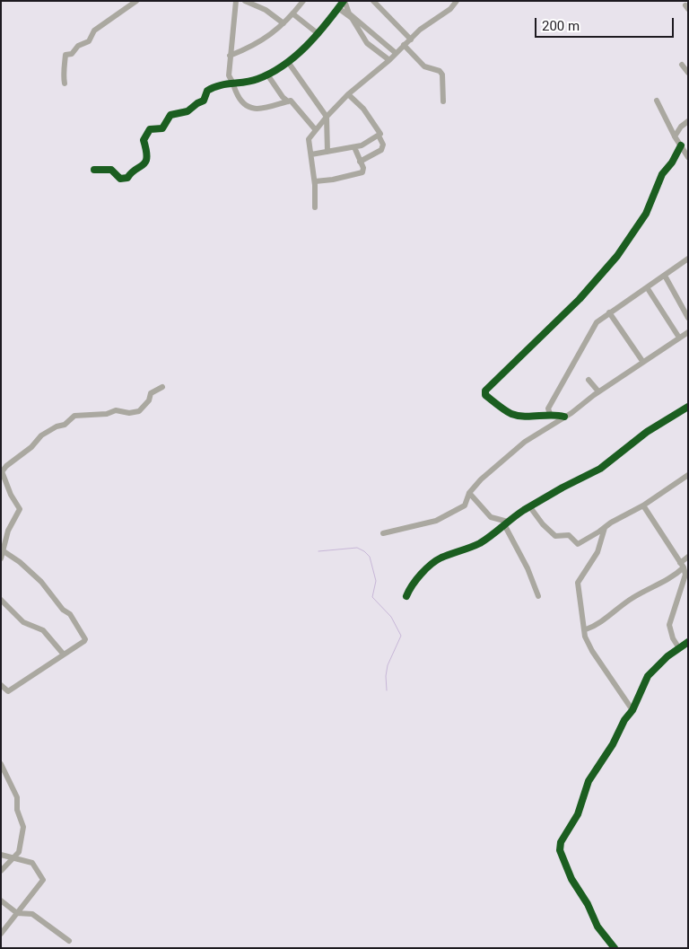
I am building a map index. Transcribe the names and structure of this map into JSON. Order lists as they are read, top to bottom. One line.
{"scale_bar":"200 m"}
